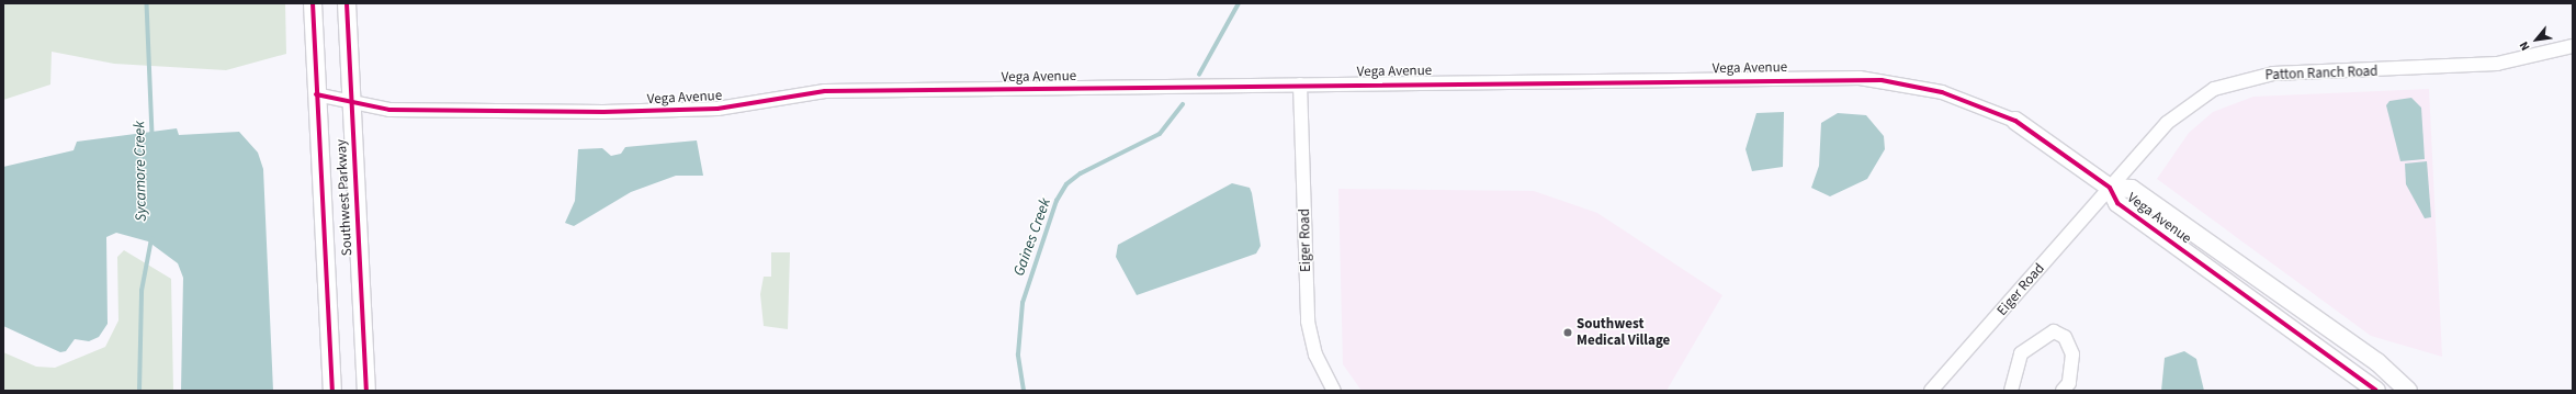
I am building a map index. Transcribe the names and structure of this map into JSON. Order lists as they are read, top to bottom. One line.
{"streets":{"street":["Vega Avenue","Patton Ranch Road","Southwest Parkway","Eiger Road"]},"crossings":[["Vega Avenue","Patton Ranch Road"],["Vega Avenue","Southwest Parkway"],["Vega Avenue","Eiger Road"],["Patton Ranch Road","Eiger Road"]],"water":["Sycamore Creek","Gaines Creek"],"places":["Southwest Medical Village"],"north":"bottom left"}
